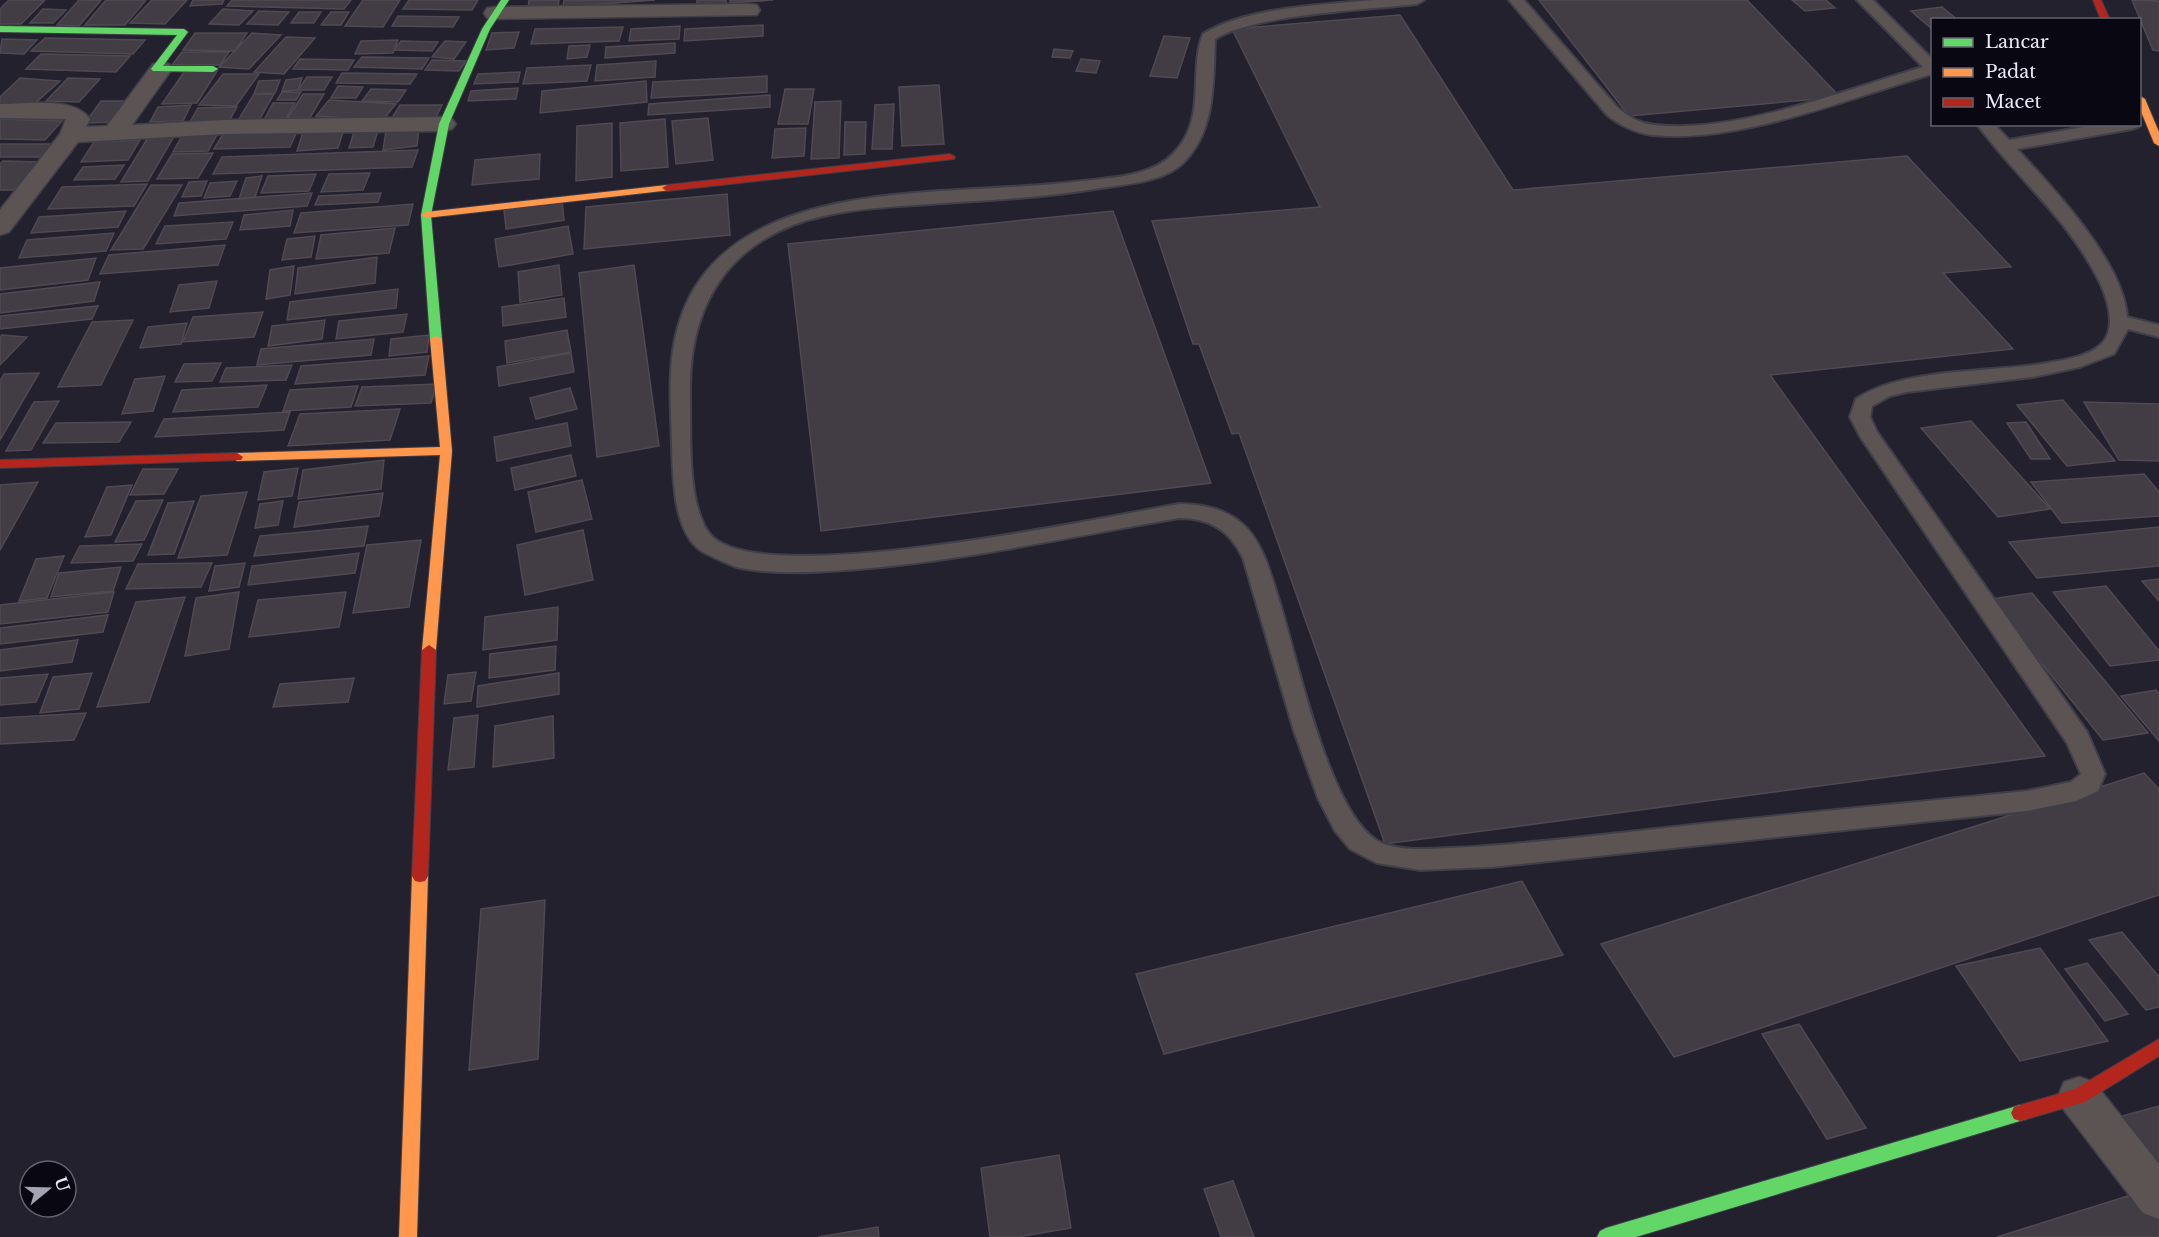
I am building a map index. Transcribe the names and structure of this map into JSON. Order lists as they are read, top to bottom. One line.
{"legend":["Lancar","Padat","Macet"],"north":"right"}
